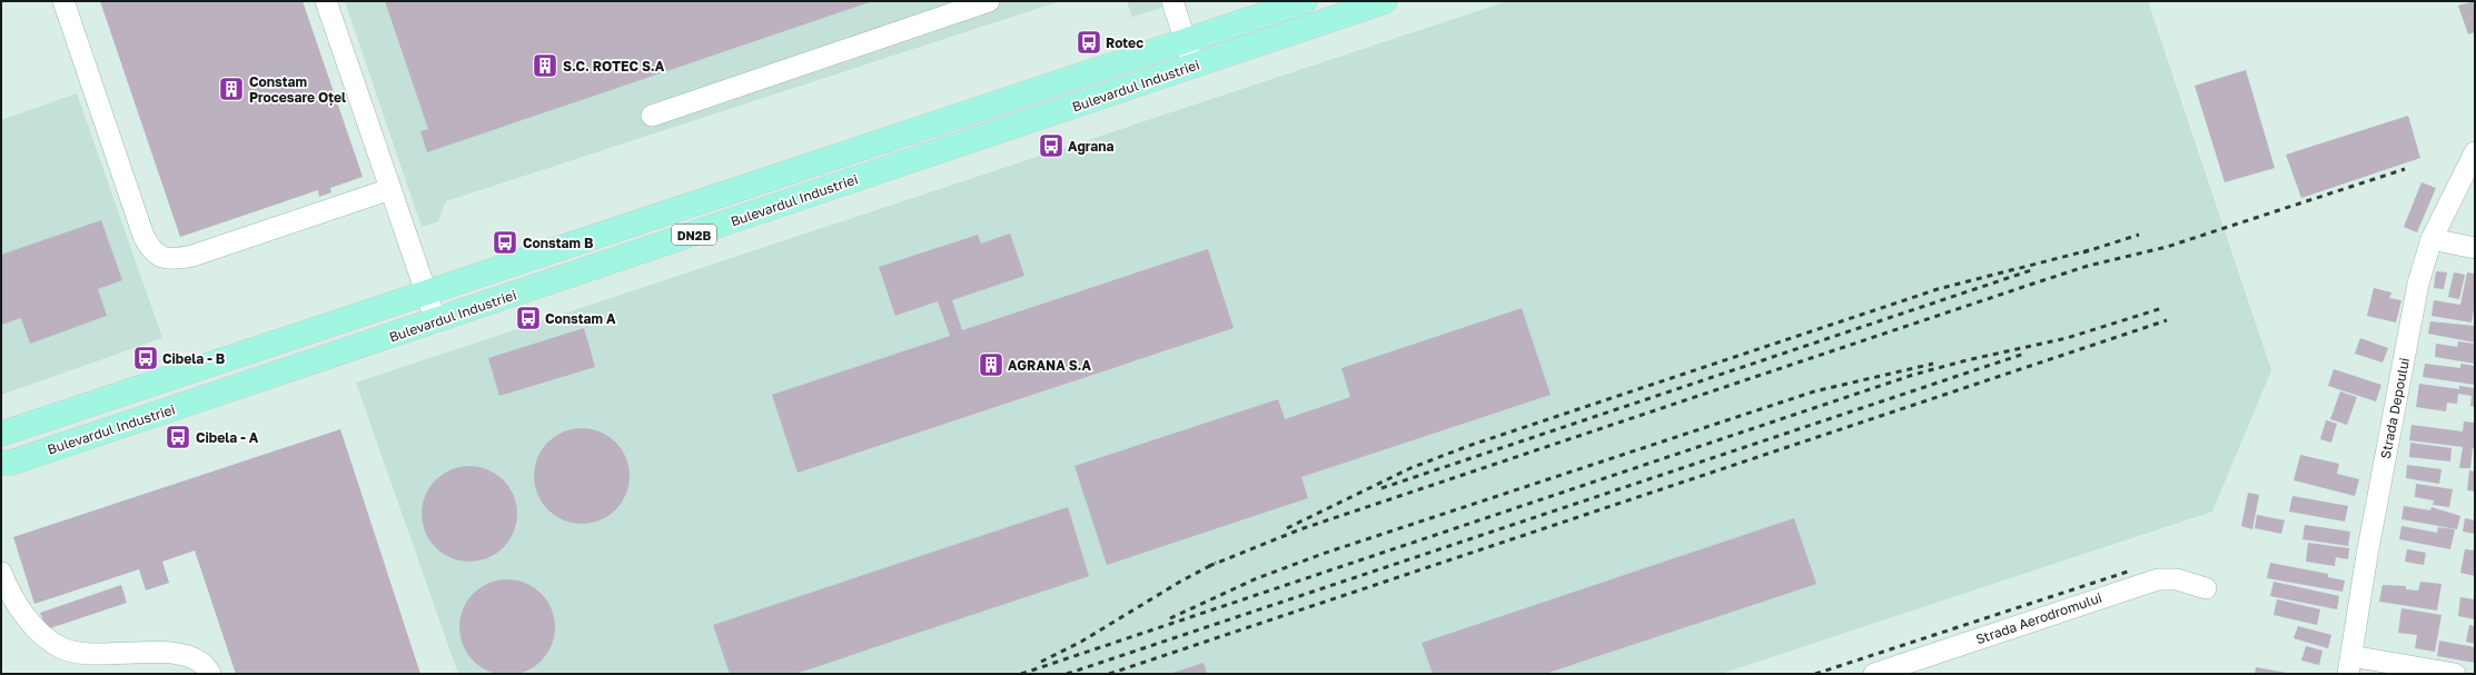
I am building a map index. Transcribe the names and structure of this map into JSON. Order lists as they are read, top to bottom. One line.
{"streets":{"main road":["Bulevardul Industriei","DN2B"],"street":["Strada Depoului","Strada Aerodromului"]},"places":{"bus stop":["Rotec","Agrana","Constam B","Constam A","Cibela - B","Cibela - A"],"building":["S.C. ROTEC S.A","Constam Procesare Oțel","AGRANA S.A"]}}
